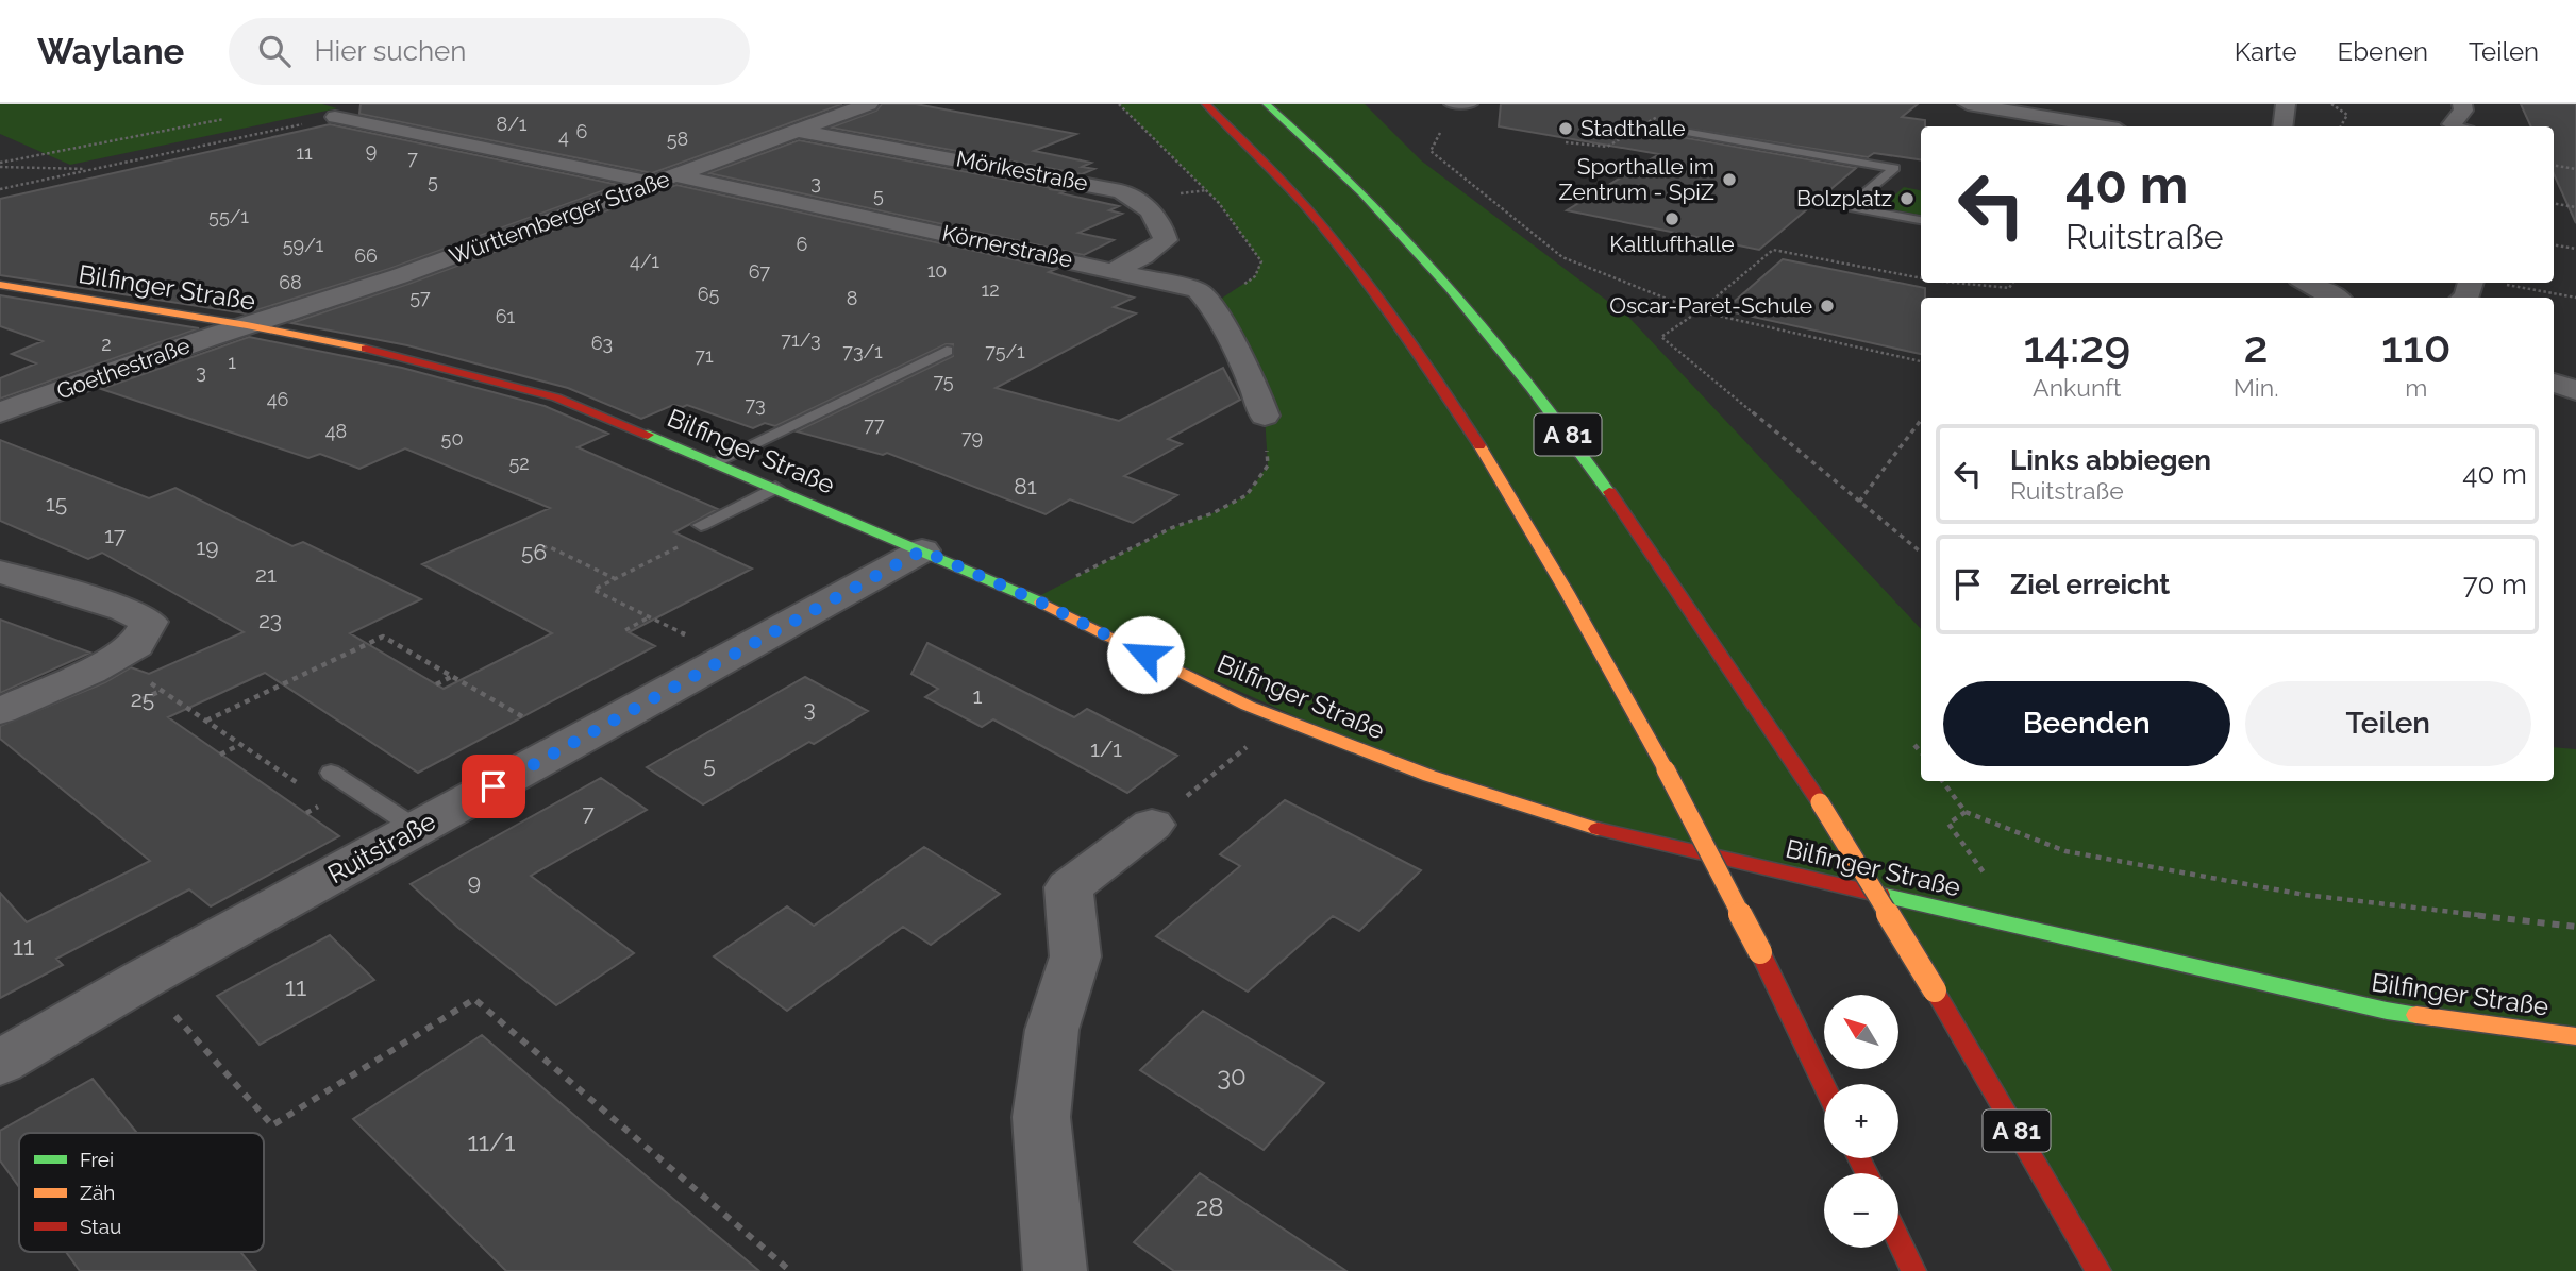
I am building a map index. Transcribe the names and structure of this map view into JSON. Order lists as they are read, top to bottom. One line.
{"streets":{"main road":["Bilfinger Straße","A 81"],"street":["Mörikestraße","Württemberger Straße","Körnerstraße","Goethestraße","Ruitstraße"]},"crossings":[["Mörikestraße","Württemberger Straße"],["Mörikestraße","Körnerstraße"],["Württemberger Straße","Körnerstraße"],["Württemberger Straße","Bilfinger Straße"],["Württemberger Straße","Goethestraße"],["Bilfinger Straße","Goethestraße"],["Bilfinger Straße","Ruitstraße"]],"places":["Stadthalle","Sporthalle im Zentrum - SpiZ","Bolzplatz","Kaltlufthalle","Oscar-Paret-Schule"],"house_numbers":["8/1","6","4","58","9","11","7","5","3","5","55/1","6","59/1","66","4/1","10","67","68","12","65","57","8","61","71/3","63","2","73/1","75/1","71","1","3","75","46","73","77","48","79","50","52","81","15","17","19","56","21","23","1","25","3","1/1","5","7","9","11","11","30","11/1","28"],"legend":["Frei","Zäh","Stau"],"north":"top left","page":{"header":"Waylane","search":"Hier suchen","nav":["Karte","Ebenen","Teilen"],"turn":["40 m","Ruitstraße"],"eta":["14:29","Ankunft","2","Min.","110","m"],"list":[{"name":"Links abbiegen","note":"Ruitstraße","value":"40 m"},{"name":"Ziel erreicht","value":"70 m"}],"buttons":["Beenden","Teilen"],"map_buttons":["+","−"]}}
